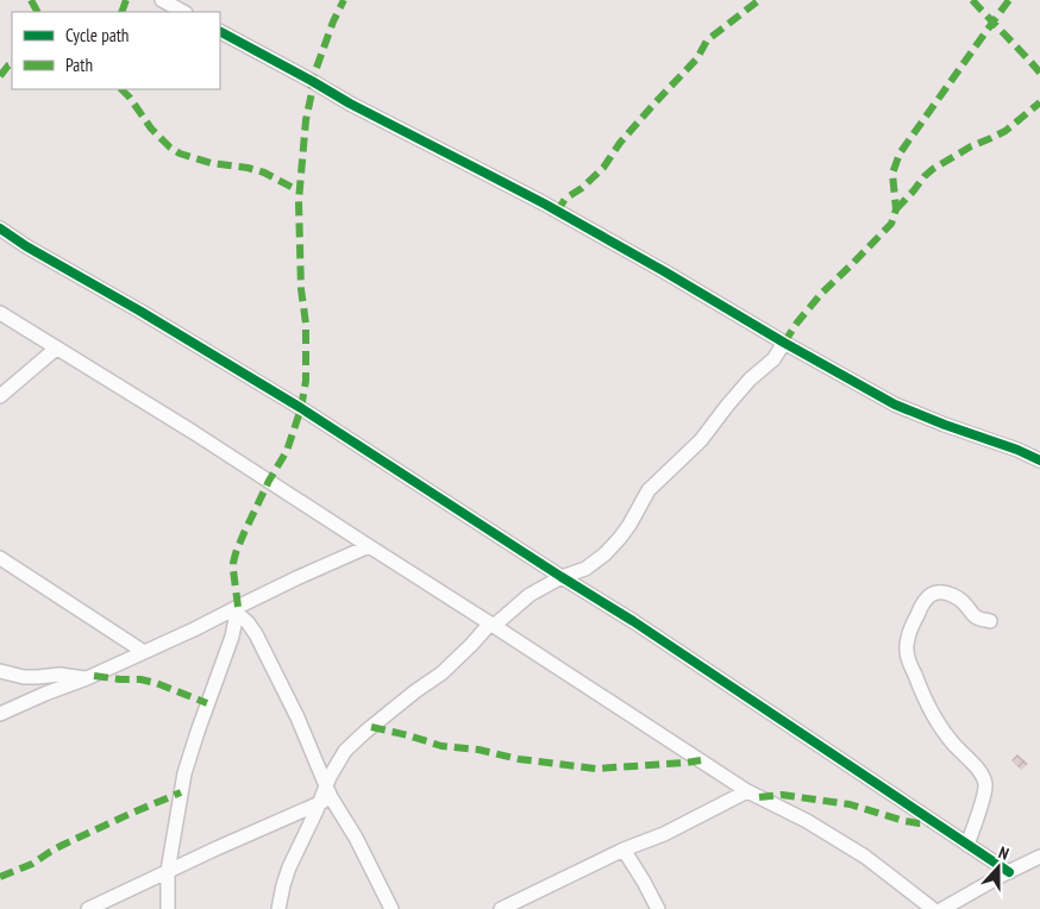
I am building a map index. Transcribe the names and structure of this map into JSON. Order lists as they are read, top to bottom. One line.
{"legend":["Cycle path","Path"],"north":"top"}
